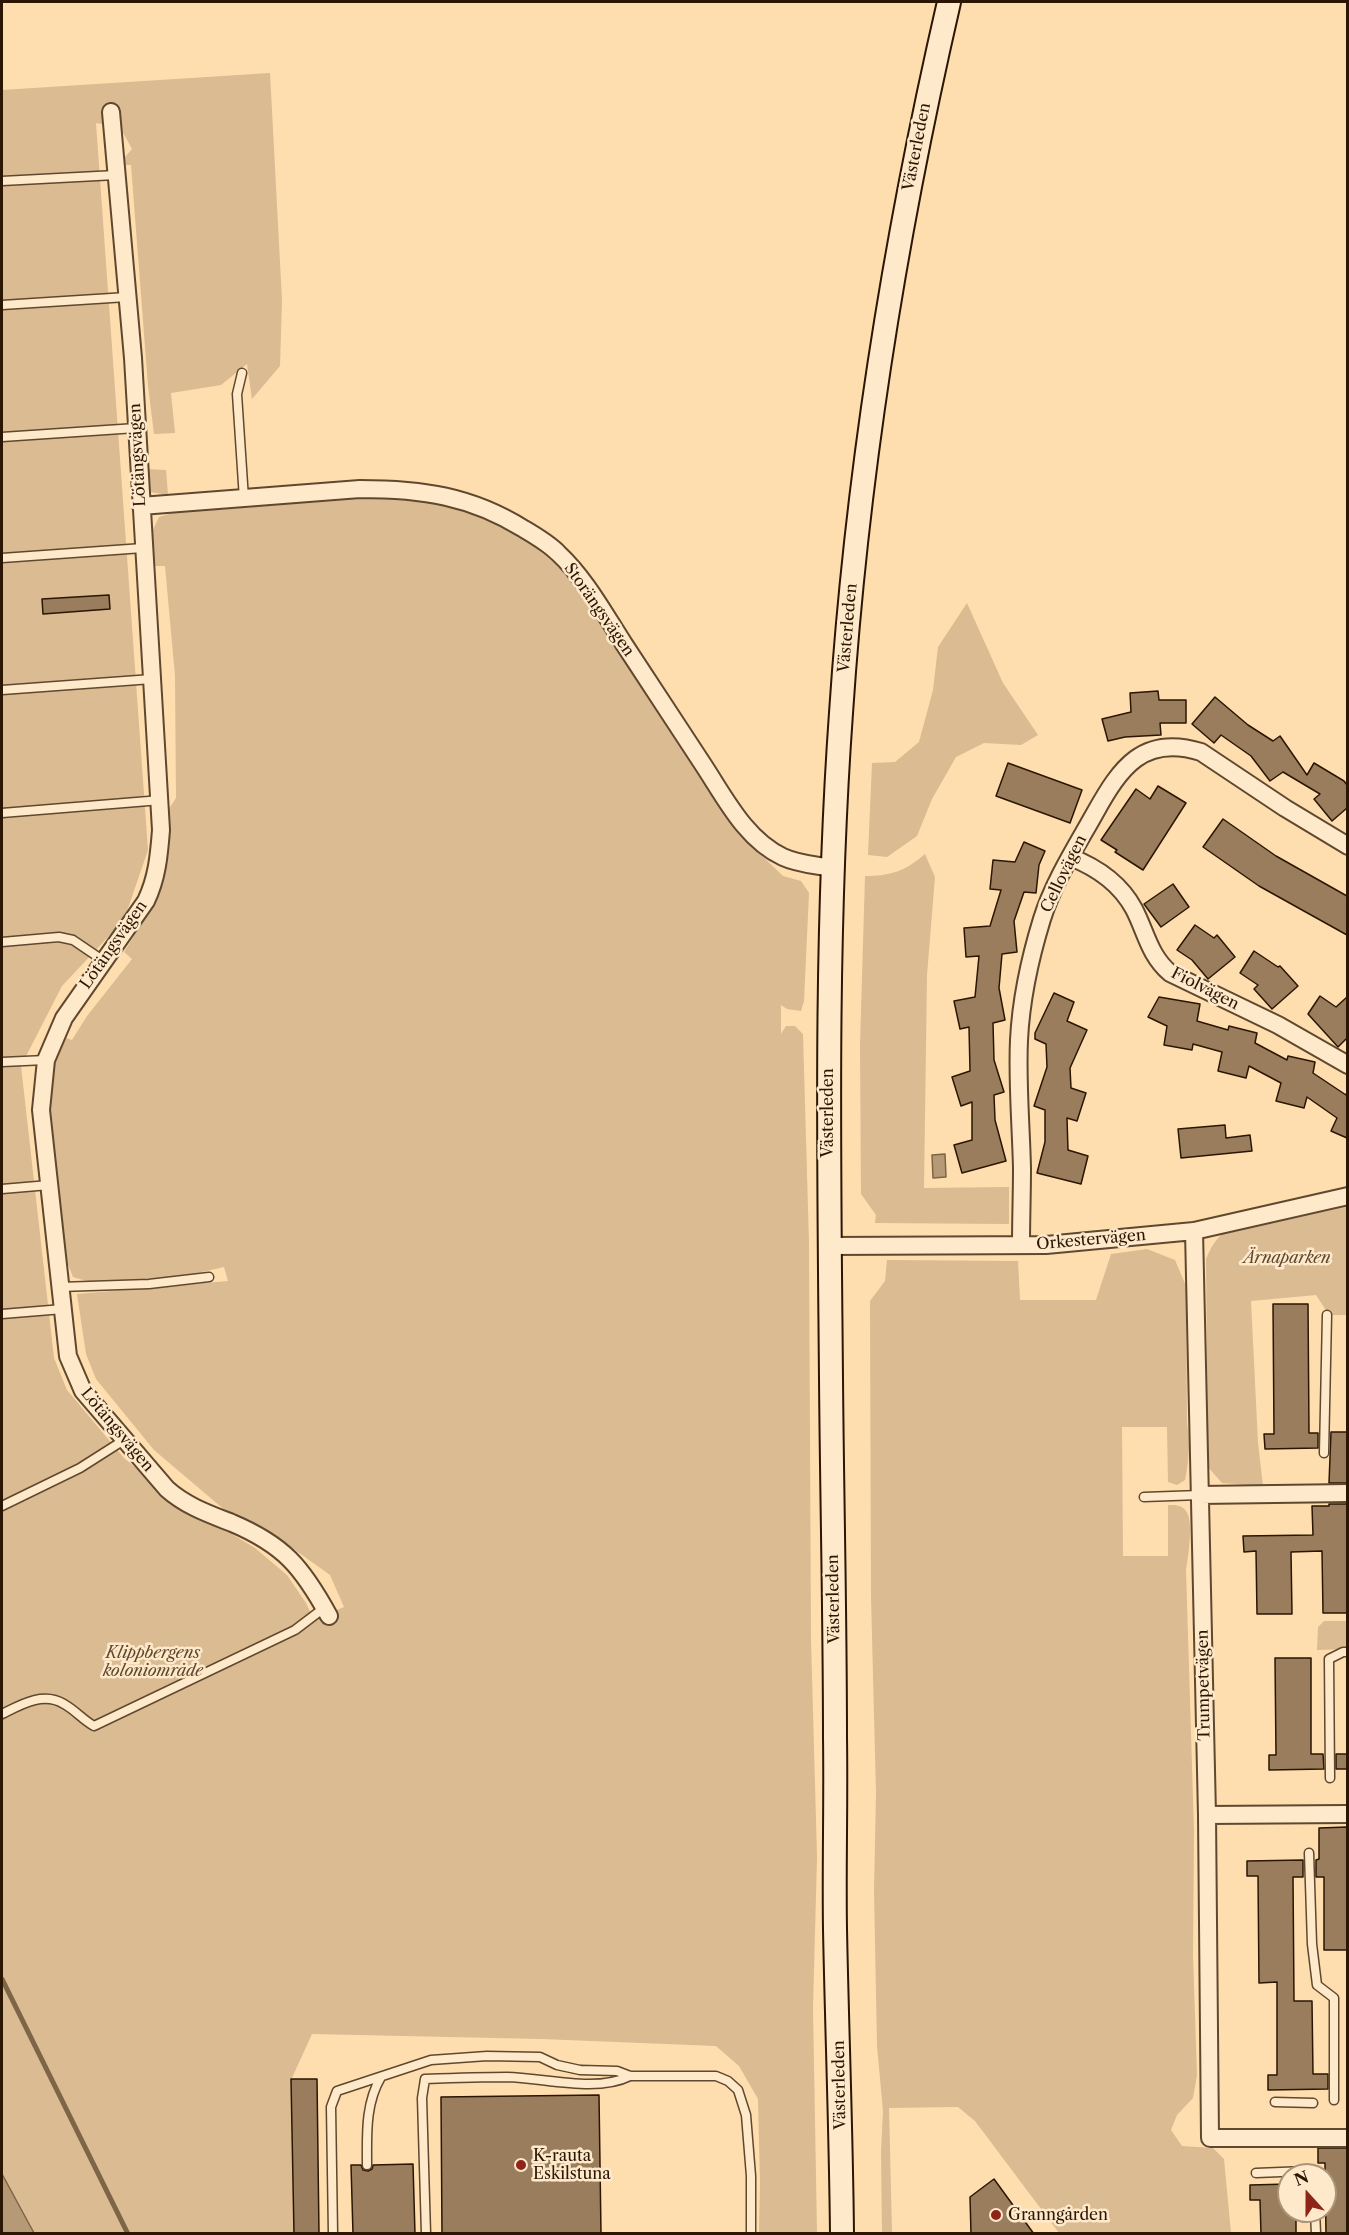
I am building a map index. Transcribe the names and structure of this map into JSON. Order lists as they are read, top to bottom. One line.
{"streets":{"main road":["Västerleden"],"street":["Lötängsvägen","Storängsvägen","Cellovägen","Fiolvägen","Orkestervägen","Trumpetvägen"]},"crossings":[["Västerleden","Storängsvägen"],["Västerleden","Orkestervägen"],["Lötängsvägen","Storängsvägen"],["Cellovägen","Fiolvägen"],["Cellovägen","Orkestervägen"],["Orkestervägen","Trumpetvägen"]],"parks":["Ärnaparken","Klippbergens koloniområde"],"places":["K-rauta Eskilstuna","Granngården"],"north":"top"}
